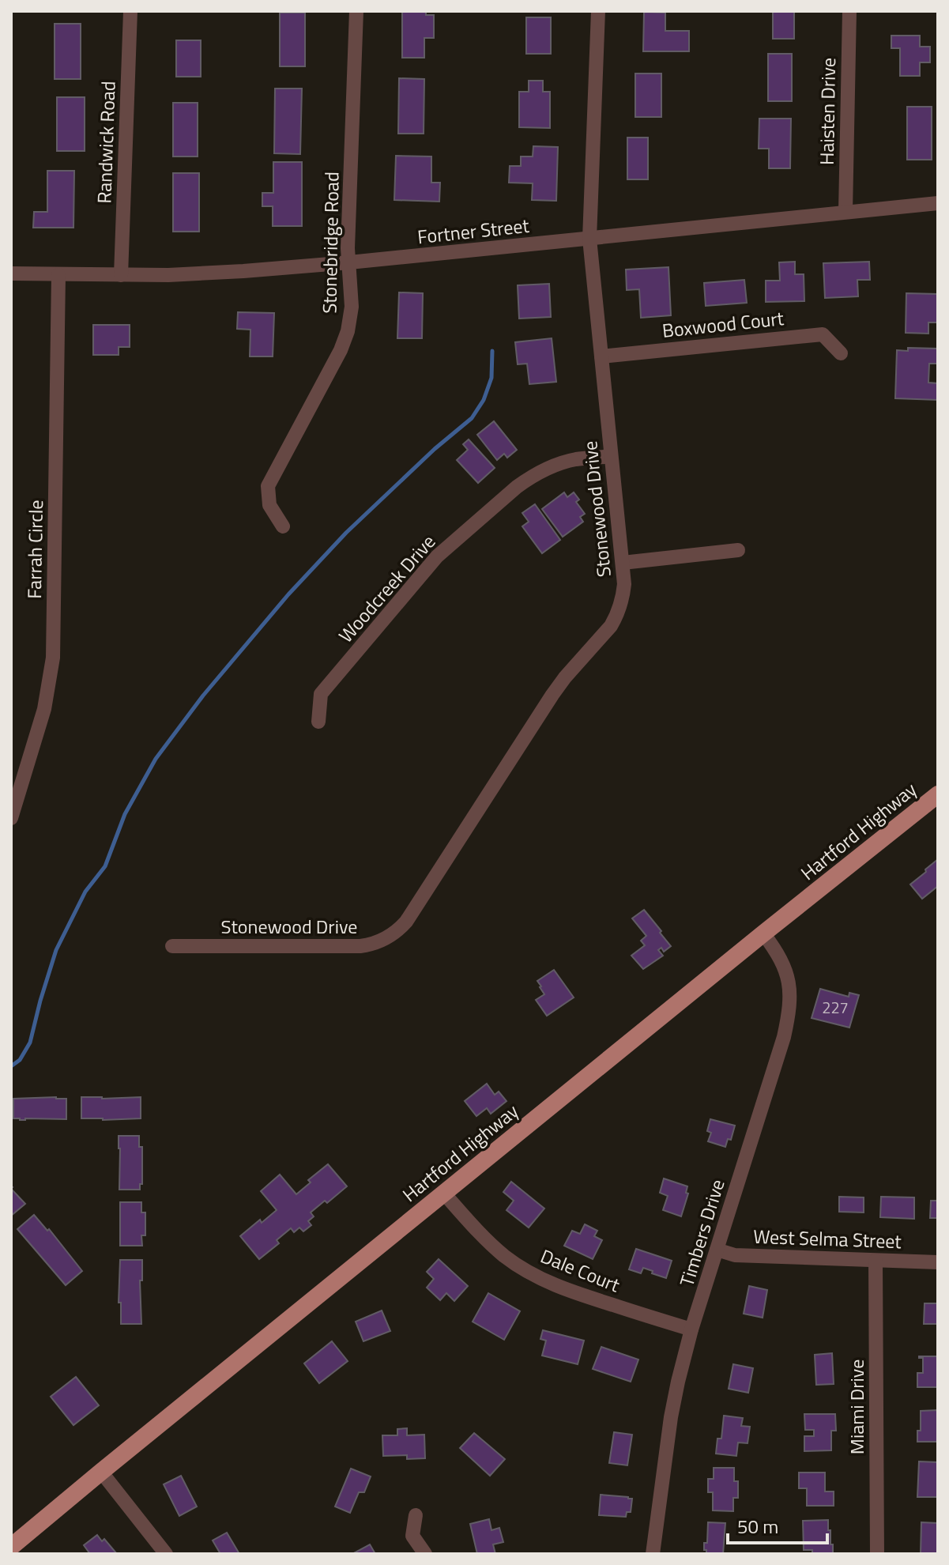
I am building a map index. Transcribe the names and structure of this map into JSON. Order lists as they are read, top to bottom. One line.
{"streets":{"main road":["Hartford Highway"],"street":["Haisten Drive","Randwick Road","Fortner Street","Stonebridge Road","Boxwood Court","Stonewood Drive","Farrah Circle","Woodcreek Drive","Timbers Drive","West Selma Street","Dale Court","Miami Drive"]},"crossings":[["Haisten Drive","Fortner Street"],["Randwick Road","Fortner Street"],["Fortner Street","Stonebridge Road"],["Fortner Street","Stonewood Drive"],["Fortner Street","Farrah Circle"],["Boxwood Court","Stonewood Drive"],["Stonewood Drive","Woodcreek Drive"],["Hartford Highway","Timbers Drive"],["Hartford Highway","Dale Court"],["Timbers Drive","West Selma Street"],["Timbers Drive","Dale Court"],["West Selma Street","Miami Drive"]],"house_numbers":["227"],"scale_bar":"50 m"}
